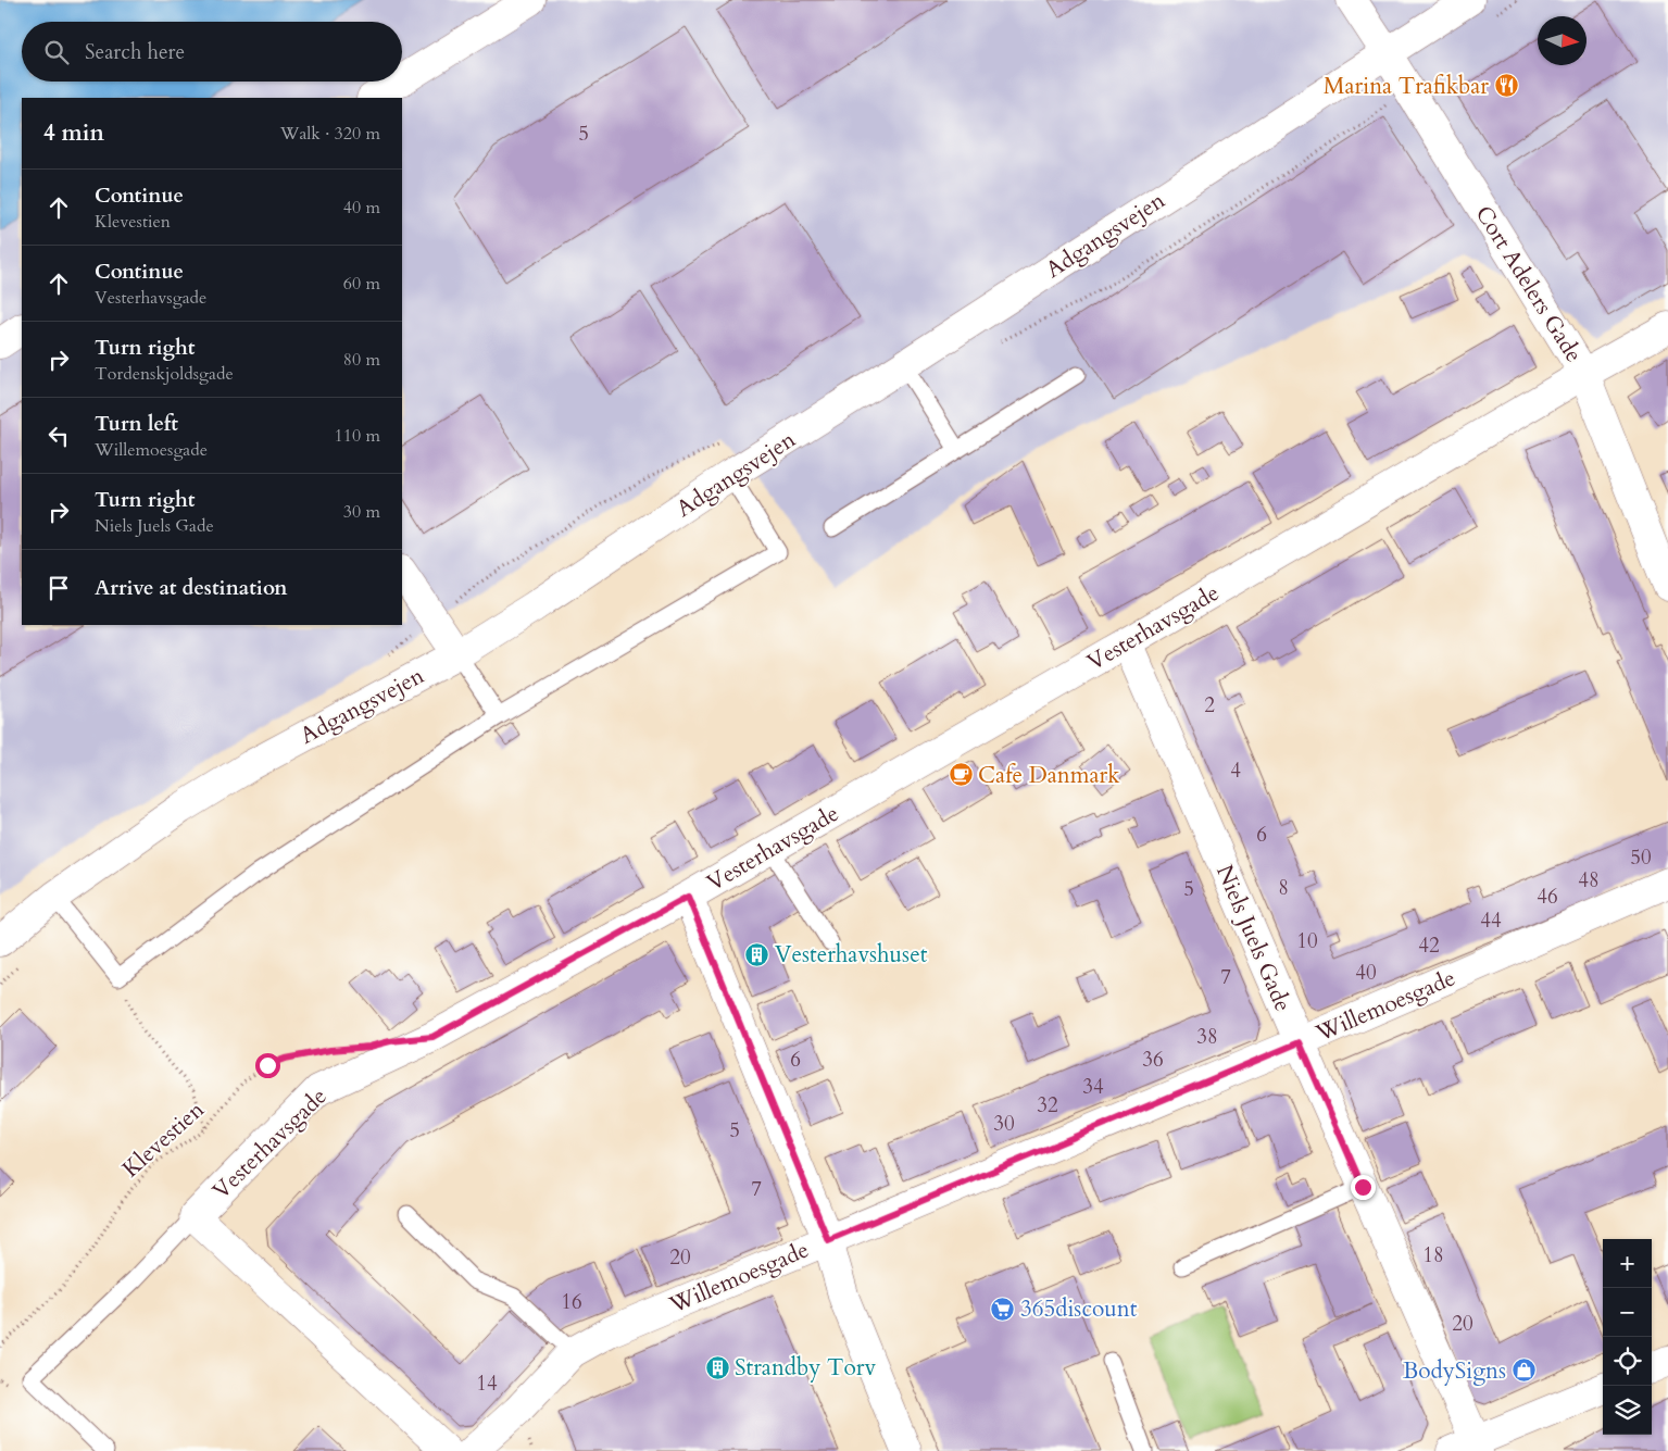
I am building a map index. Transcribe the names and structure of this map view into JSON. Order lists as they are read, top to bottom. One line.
{"streets":{"street":["Adgangsvejen","Cort Adelers Gade","Vesterhavsgade","Niels Juels Gade","Willemoesgade"],"path":["Klevestien"]},"crossings":[["Adgangsvejen","Cort Adelers Gade"],["Cort Adelers Gade","Vesterhavsgade"],["Vesterhavsgade","Niels Juels Gade"],["Niels Juels Gade","Willemoesgade"]],"places":{"restaurant":["Marina Trafikbar"],"cafe":["Cafe Danmark"],"building":["Vesterhavshuset","Strandby Torv"],"supermarket":["365discount"],"shop":["BodySigns"]},"house_numbers":["5","2","4","6","50","48","8","5","46","44","10","42","40","7","38","6","36","34","32","30","5","7","18","20","16","20","14"],"north":"right","page":{"search":"Search here","heading":["4 min","Walk · 320 m"],"list":[["Continue","Klevestien","40 m"],["Continue","Vesterhavsgade","60 m"],["Turn right","Tordenskjoldsgade","80 m"],["Turn left","Willemoesgade","110 m"],["Turn right","Niels Juels Gade","30 m"],"Arrive at destination"],"map_buttons":["+","−"]}}
